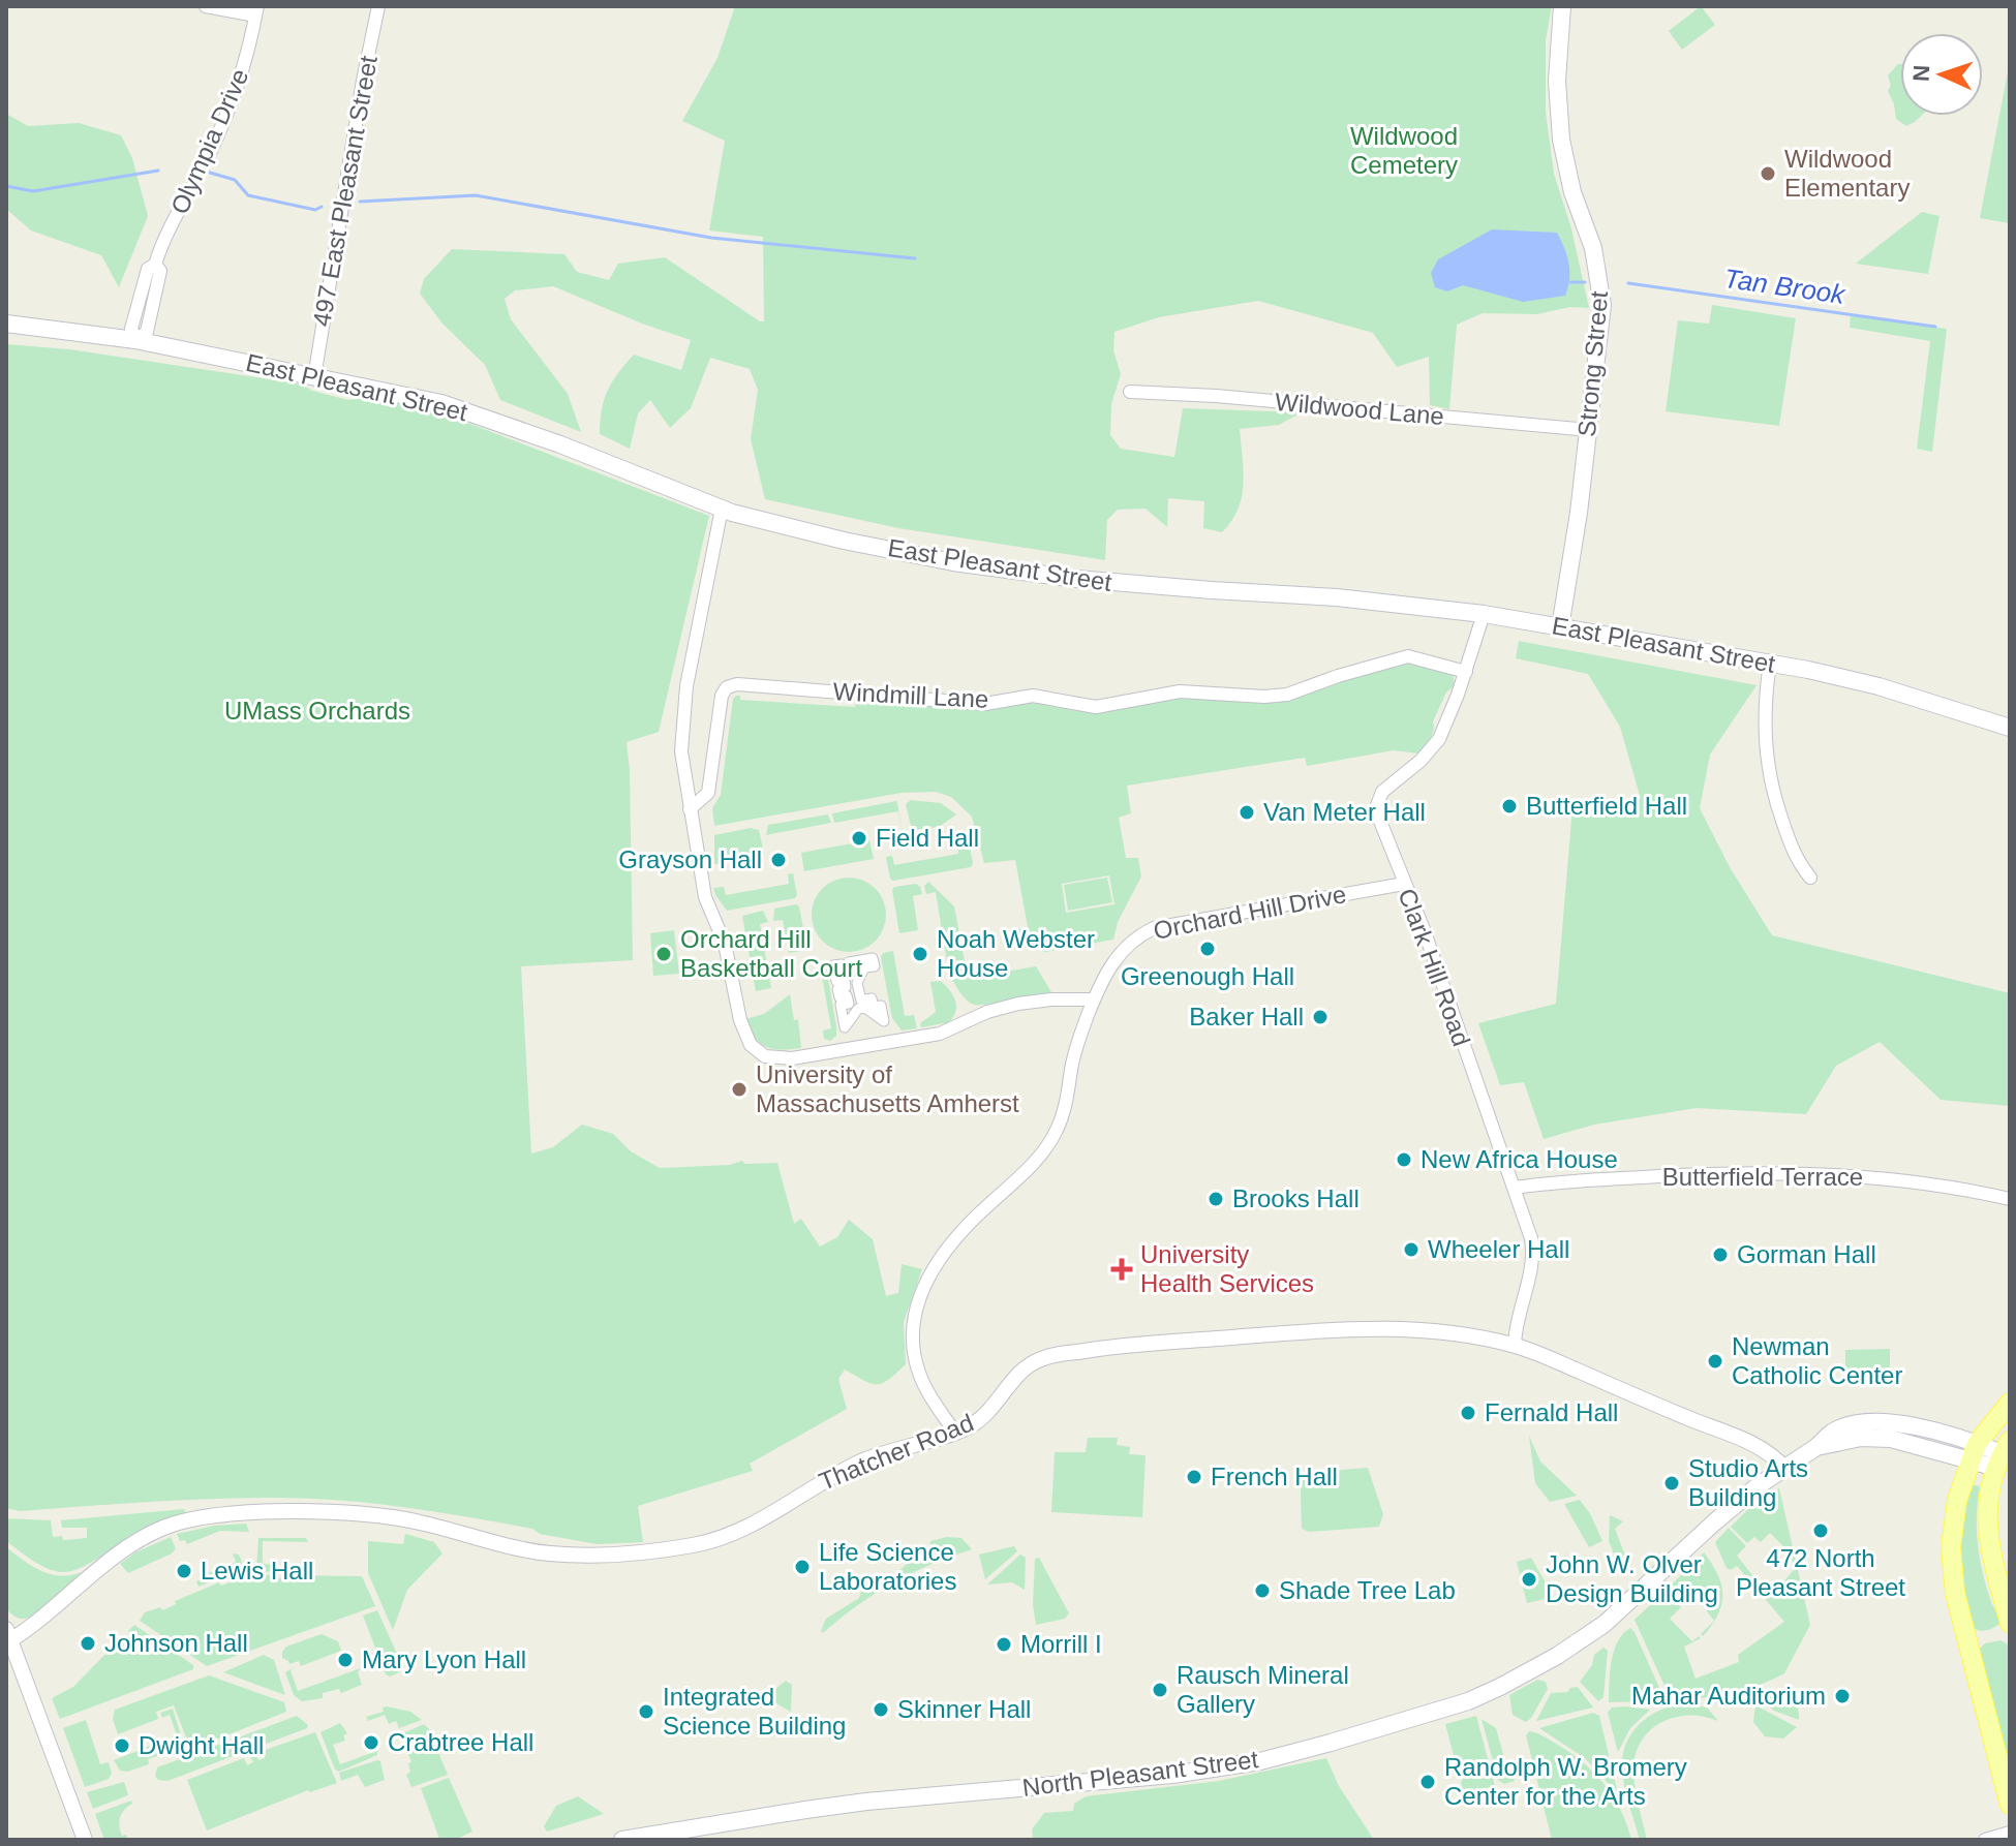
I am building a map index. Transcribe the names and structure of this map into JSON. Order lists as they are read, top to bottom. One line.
{"streets":{"main road":["Strong Street","East Pleasant Street","North Pleasant Street"],"street":["Olympia Drive","497 East Pleasant Street","Wildwood Lane","Windmill Lane","Orchard Hill Drive","Clark Hill Road","Butterfield Terrace","Thatcher Road"]},"crossings":[["Olympia Drive","East Pleasant Street"],["497 East Pleasant Street","East Pleasant Street"],["Strong Street","East Pleasant Street"],["Strong Street","Wildwood Lane"],["East Pleasant Street","Clark Hill Road"],["Windmill Lane","Clark Hill Road"],["Orchard Hill Drive","Clark Hill Road"],["Orchard Hill Drive","Thatcher Road"],["Clark Hill Road","Butterfield Terrace"],["Clark Hill Road","Thatcher Road"],["Thatcher Road","North Pleasant Street"]],"water":["Tan Brook"],"parks":["Wildwood Cemetery","UMass Orchards"],"places":{"other":["Wildwood Elementary","Butterfield Hall","Van Meter Hall","Field Hall","Grayson Hall","Greenough Hall","Orchard Hill Basketball Court","Noah Webster House","Baker Hall","University of Massachusetts Amherst","New Africa House","Brooks Hall","Wheeler Hall","Gorman Hall","Newman Catholic Center","Fernald Hall","French Hall","Studio Arts Building","472 North Pleasant Street","Life Science Laboratories","Lewis Hall","John W. Olver Design Building","Shade Tree Lab","Johnson Hall","Morrill I","Mary Lyon Hall","Rausch Mineral Gallery","Mahar Auditorium","Skinner Hall","Integrated Science Building","Crabtree Hall","Dwight Hall","Randolph W. Bromery Center for the Arts"],"health":["University Health Services"]},"north":"left"}
